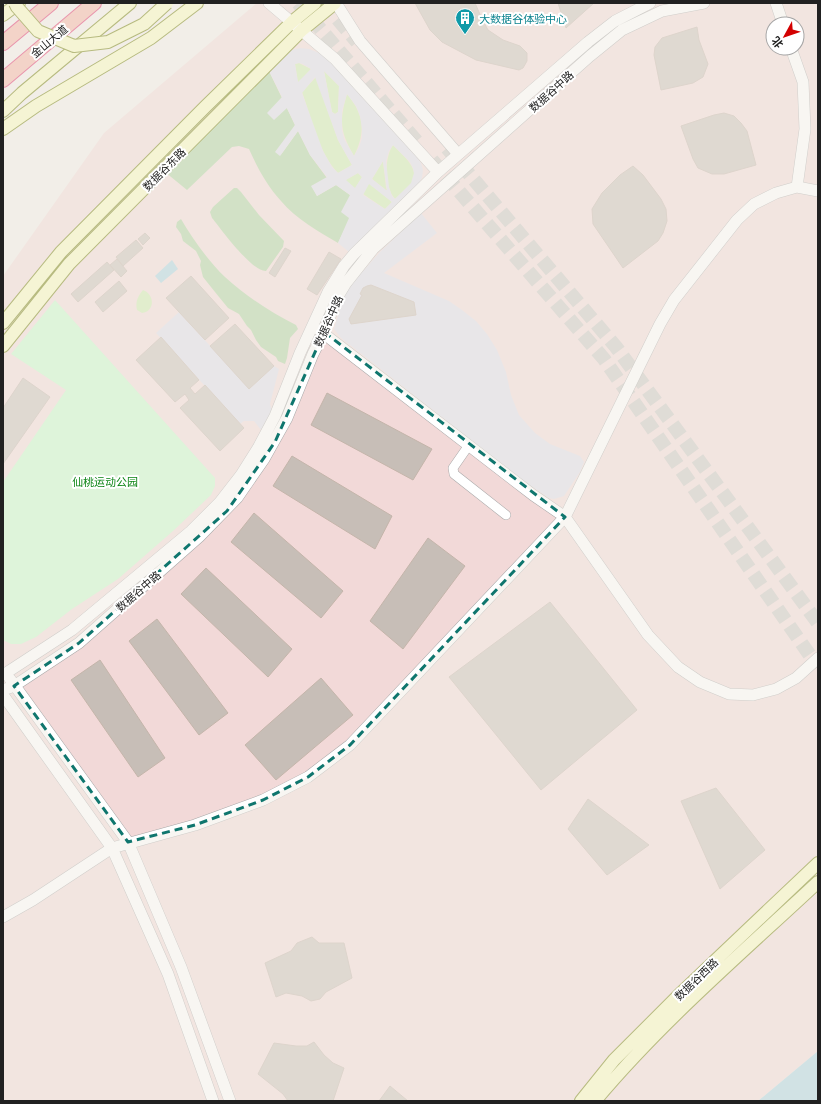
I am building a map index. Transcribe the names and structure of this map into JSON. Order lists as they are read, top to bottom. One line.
{"streets":{"highway":["金山大道"],"main road":["数据谷东路","数据谷西路"],"street":["数据谷中路"]},"parks":["仙桃运动公园"],"places":{"building":["大数据谷体验中心"]},"north":"bottom left"}
